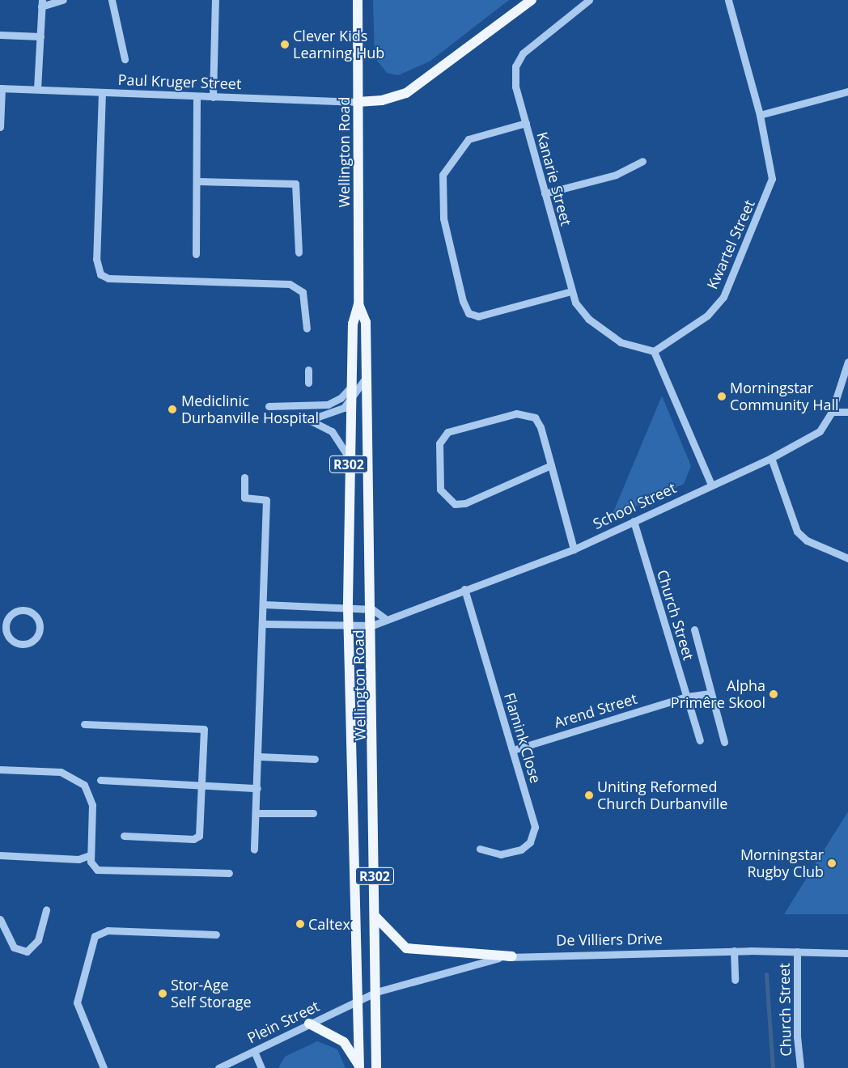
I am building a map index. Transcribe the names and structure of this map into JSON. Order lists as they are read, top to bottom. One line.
{"streets":{"main road":["Wellington Road","R302"],"street":["Paul Kruger Street","Kanarie Street","Kwartel Street","School Street","Church Street","Arend Street","Flamink Close","De Villiers Drive","Plein Street"]},"crossings":[["Paul Kruger Street","Wellington Road"],["Wellington Road","School Street"],["Wellington Road","De Villiers Drive"],["Wellington Road","Plein Street"],["Kanarie Street","Kwartel Street"],["School Street","Church Street"],["School Street","Flamink Close"],["Church Street","Arend Street"],["Church Street","De Villiers Drive"],["Arend Street","Flamink Close"],["De Villiers Drive","Plein Street"]],"places":["Clever Kids Learning Hub","Morningstar Community Hall","Mediclinic Durbanville Hospital","Alpha Primêre Skool","Uniting Reformed Church Durbanville","Morningstar Rugby Club","Caltex","Stor-Age Self Storage"]}
